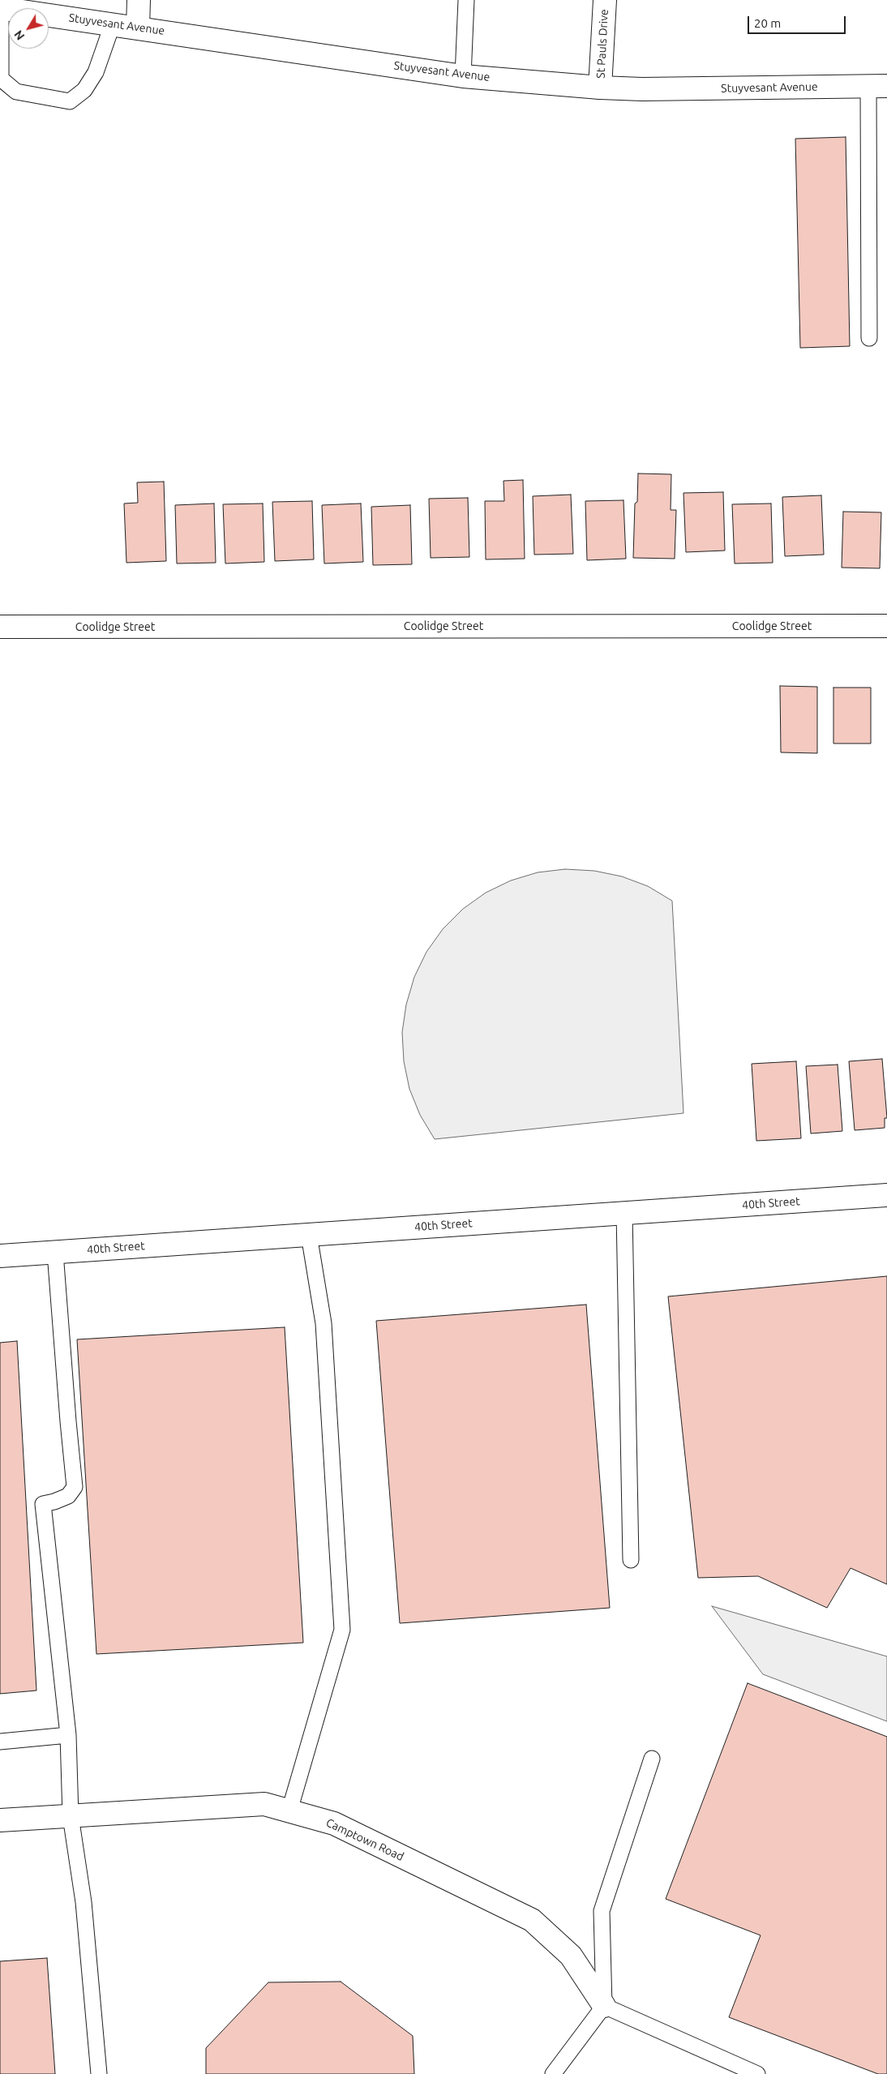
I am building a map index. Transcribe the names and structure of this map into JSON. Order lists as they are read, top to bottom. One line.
{"streets":{"street":["Stuyvesant Avenue","St Pauls Drive","Coolidge Street","40th Street","Camptown Road"]},"crossings":[["Stuyvesant Avenue","St Pauls Drive"]],"scale_bar":"20 m","north":"bottom left"}
